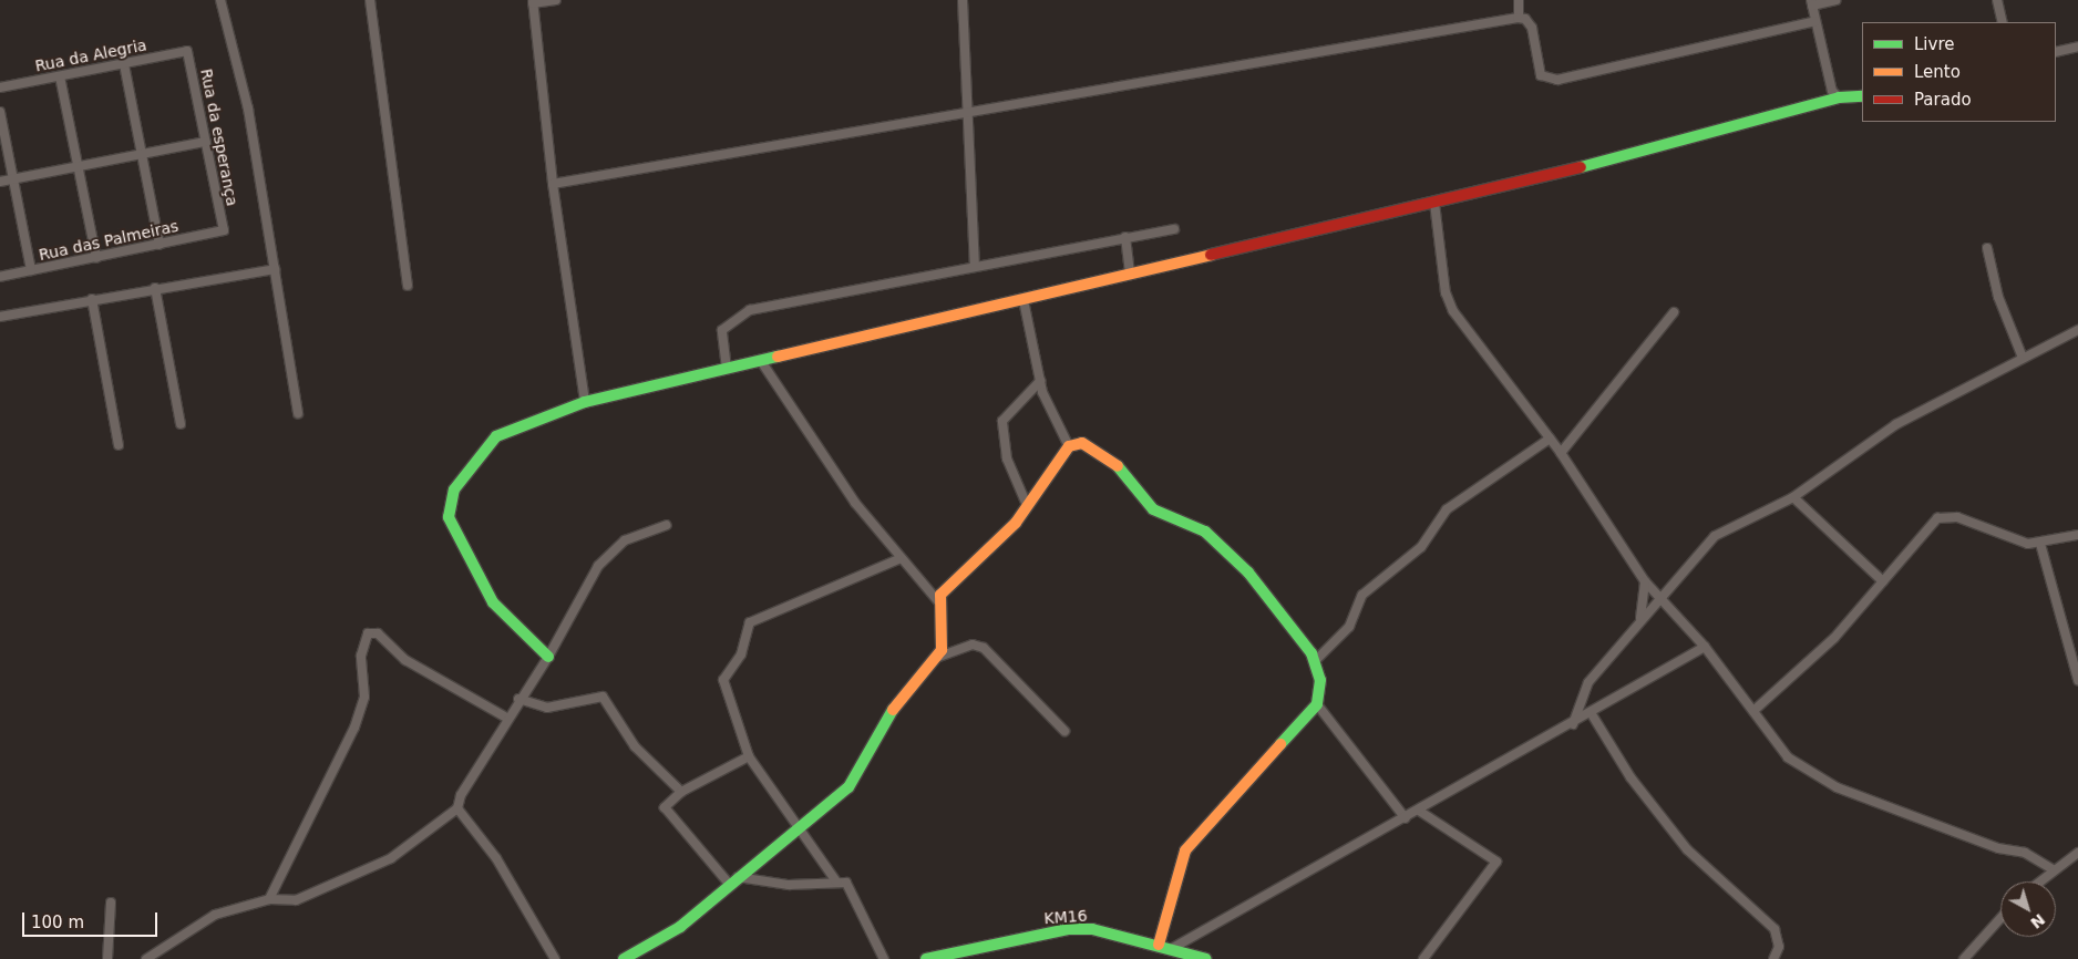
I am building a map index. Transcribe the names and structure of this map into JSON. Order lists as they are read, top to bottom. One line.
{"streets":{"street":["Rua da Alegria","Rua da esperança","Rua das Palmeiras","KM16"]},"crossings":[["Rua da Alegria","Rua da esperança"],["Rua da esperança","Rua das Palmeiras"]],"legend":["Livre","Lento","Parado"],"scale_bar":"100 m","north":"bottom right"}
